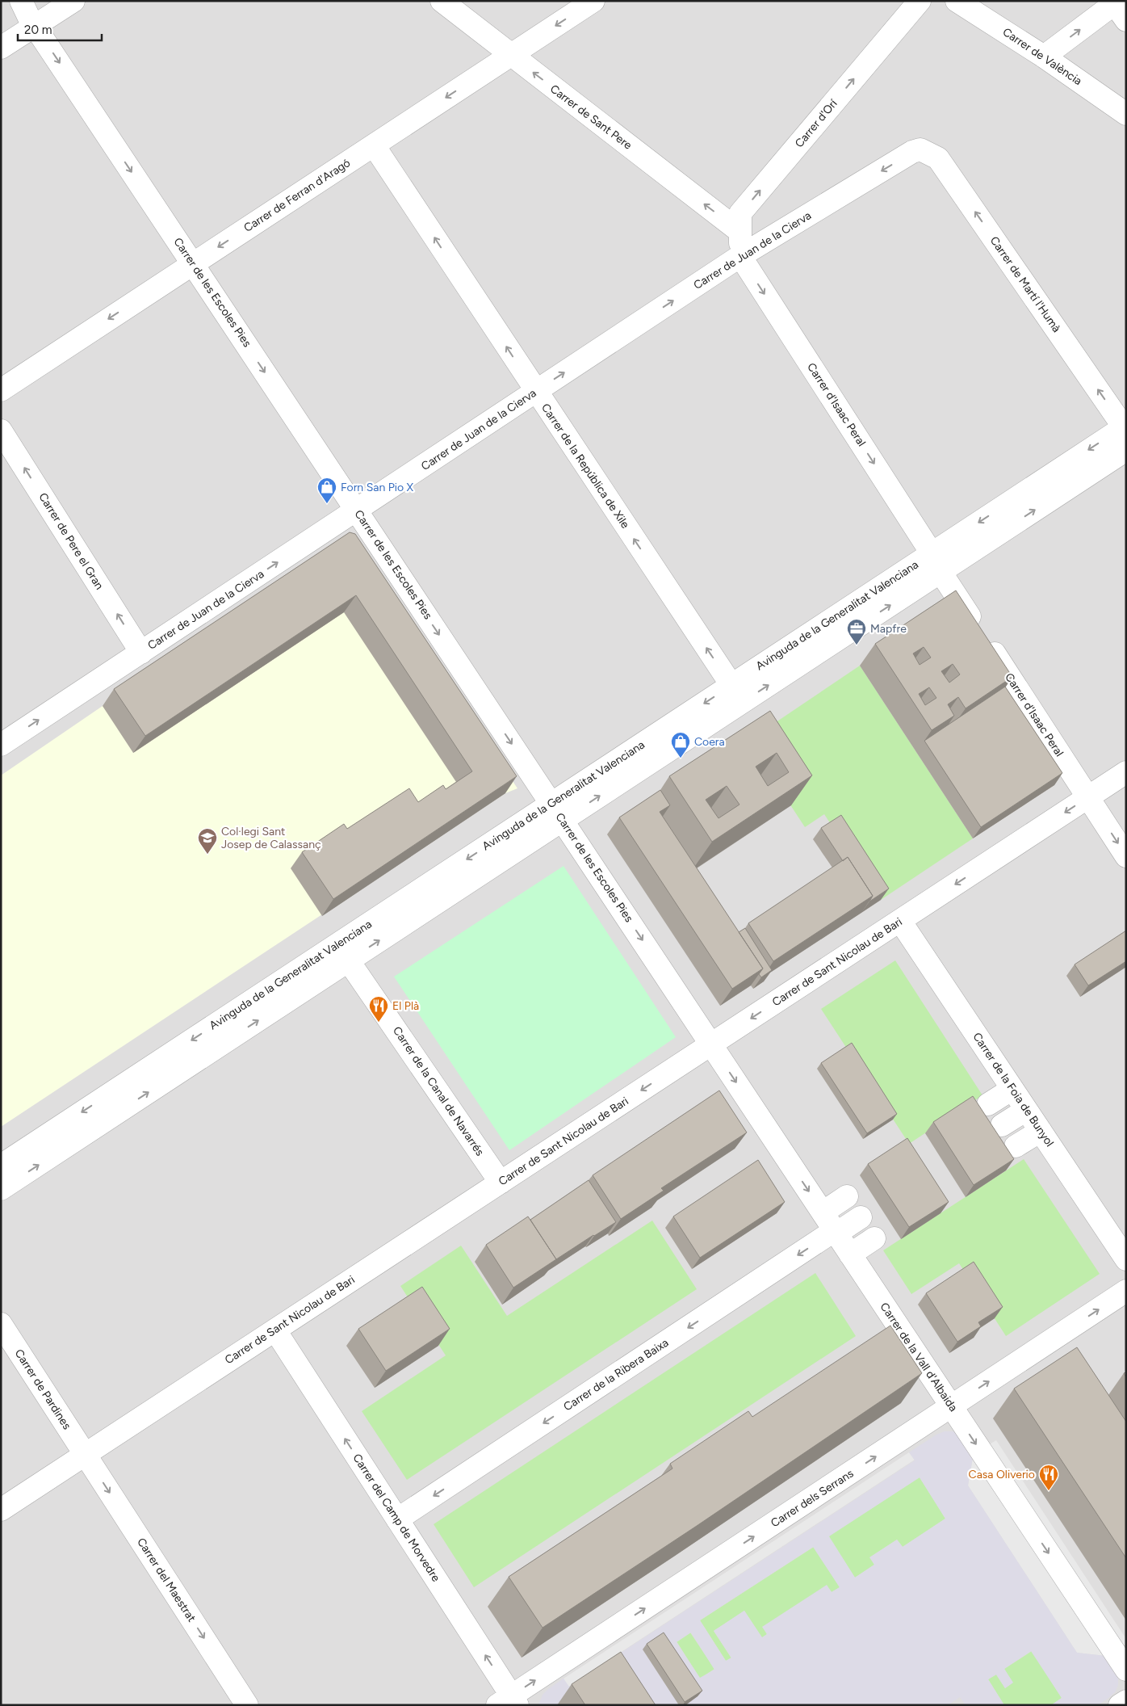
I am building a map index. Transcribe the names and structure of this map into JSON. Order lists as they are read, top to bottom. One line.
{"streets":{"street":["Carrer de València","Carrer de Sant Pere","Carrer d'Orí","Carrer de Ferran d'Aragó","Carrer de Juan de la Cierva","Carrer de Martí l'Humà","Carrer de les Escoles Pies","Carrer d'Isaac Peral","Carrer de la República de Xile","Carrer de Pere el Gran","Avinguda de la Generalitat Valenciana","Carrer de Sant Nicolau de Bari","Carrer de la Foia de Bunyol","Carrer de la Canal de Navarrés","Carrer de la Vall d'Albaida","Carrer de la Ribera Baixa","Carrer de Pardines","Carrer dels Serrans","Carrer del Camp de Morvedre","Carrer del Maestrat"]},"crossings":[["Carrer de Sant Pere","Carrer d'Orí"],["Carrer de Sant Pere","Carrer de Ferran d'Aragó"],["Carrer d'Orí","Carrer de Juan de la Cierva"],["Carrer d'Orí","Carrer d'Isaac Peral"],["Carrer de Ferran d'Aragó","Carrer de les Escoles Pies"],["Carrer de Ferran d'Aragó","Carrer de la República de Xile"],["Carrer de Juan de la Cierva","Carrer de Martí l'Humà"],["Carrer de Juan de la Cierva","Carrer de les Escoles Pies"],["Carrer de Juan de la Cierva","Carrer d'Isaac Peral"],["Carrer de Juan de la Cierva","Carrer de la República de Xile"],["Carrer de Juan de la Cierva","Carrer de Pere el Gran"],["Carrer de Martí l'Humà","Avinguda de la Generalitat Valenciana"],["Carrer de les Escoles Pies","Avinguda de la Generalitat Valenciana"],["Carrer de les Escoles Pies","Carrer de Sant Nicolau de Bari"],["Carrer de les Escoles Pies","Carrer de la Vall d'Albaida"],["Carrer d'Isaac Peral","Avinguda de la Generalitat Valenciana"],["Carrer d'Isaac Peral","Carrer de Sant Nicolau de Bari"],["Carrer de la República de Xile","Avinguda de la Generalitat Valenciana"],["Avinguda de la Generalitat Valenciana","Carrer de la Canal de Navarrés"],["Carrer de Sant Nicolau de Bari","Carrer de la Foia de Bunyol"],["Carrer de Sant Nicolau de Bari","Carrer de la Canal de Navarrés"],["Carrer de Sant Nicolau de Bari","Carrer de la Vall d'Albaida"],["Carrer de Sant Nicolau de Bari","Carrer de Pardines"],["Carrer de Sant Nicolau de Bari","Carrer del Camp de Morvedre"],["Carrer de Sant Nicolau de Bari","Carrer del Maestrat"],["Carrer de la Vall d'Albaida","Carrer de la Ribera Baixa"],["Carrer de la Vall d'Albaida","Carrer dels Serrans"],["Carrer de la Ribera Baixa","Carrer del Camp de Morvedre"],["Carrer de Pardines","Carrer del Maestrat"],["Carrer dels Serrans","Carrer del Camp de Morvedre"]],"one_way":["Carrer de Sant Pere","Carrer d'Orí","Carrer de Ferran d'Aragó","Carrer de Martí l'Humà","Carrer de les Escoles Pies","Carrer d'Isaac Peral","Carrer de la República de Xile","Carrer de Pere el Gran","Carrer de Sant Nicolau de Bari","Carrer de la Vall d'Albaida","Carrer de la Ribera Baixa","Carrer dels Serrans","Carrer del Camp de Morvedre","Carrer del Maestrat"],"places":{"shop":["Forn San Pio X","Coera"],"office":["Mapfre"],"school or university":["Col·legi Sant Josep de Calassanç"],"restaurant":["El Plà","Casa Oliverio"]},"scale_bar":"20 m"}
